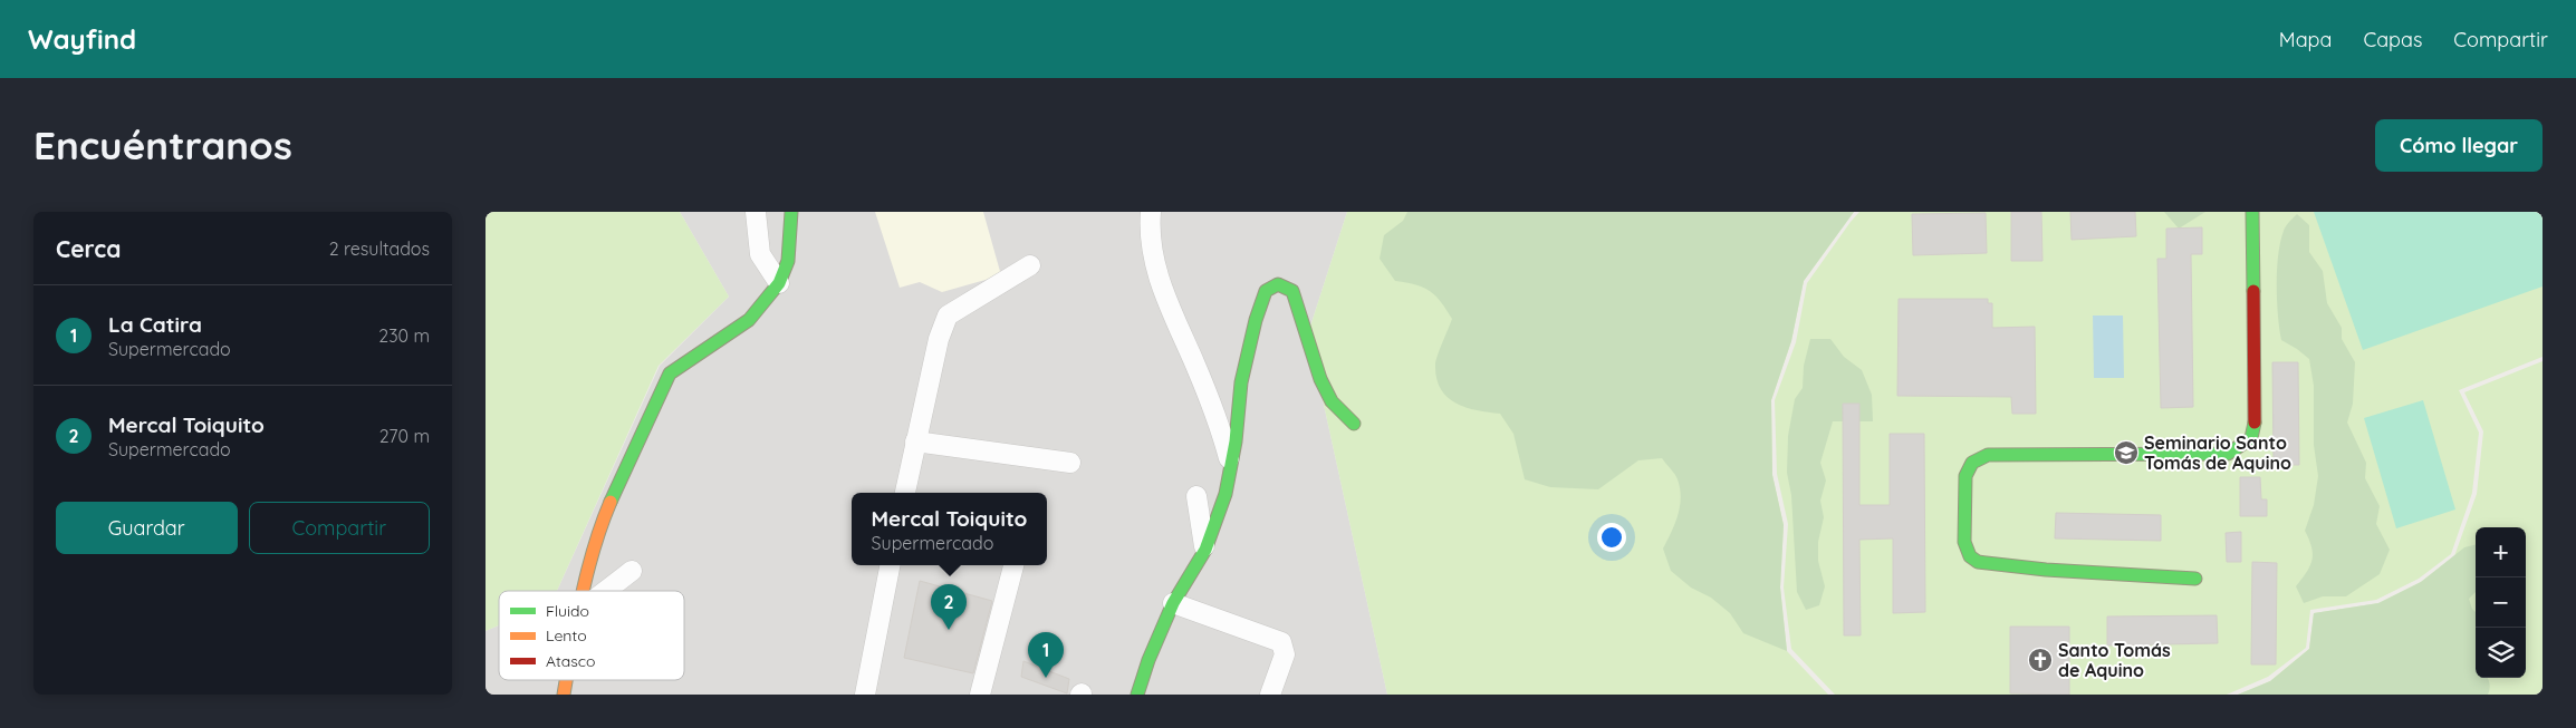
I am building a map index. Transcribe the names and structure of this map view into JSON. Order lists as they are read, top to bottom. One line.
{"places":{"school or university":["Seminario Santo Tomás de Aquino"],"church":["Santo Tomás de Aquino"]},"legend":["Fluido","Lento","Atasco"],"page":{"header":"Wayfind","nav":["Mapa","Capas","Compartir"],"buttons":["Cómo llegar",["Guardar","Compartir"]],"title":"Encuéntranos","heading":["Cerca","2 resultados"],"list":[{"mark":"1","name":"La Catira","note":"Supermercado","value":"230 m"},{"mark":"2","name":"Mercal Toiquito","note":"Supermercado","value":"270 m"}],"popup":["Mercal Toiquito","Supermercado"],"map_buttons":["+","−"],"pins":["2","1"]}}
